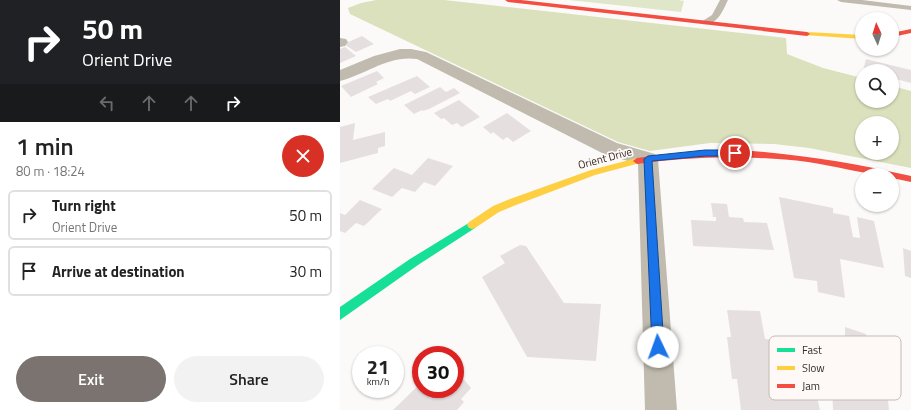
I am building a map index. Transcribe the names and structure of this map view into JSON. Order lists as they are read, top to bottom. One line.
{"streets":{"street":["Orient Drive"]},"legend":["Fast","Slow","Jam"],"north":"top","page":{"turn":["50 m","Orient Drive"],"map_buttons":["+","−"],"heading":["1 min","80 m · 18:24"],"list":[{"name":"Turn right","note":"Orient Drive","value":"50 m"},{"name":"Arrive at destination","value":"30 m"}],"speed":"21 km/h","limit":"30","buttons":["Exit","Share"]}}
